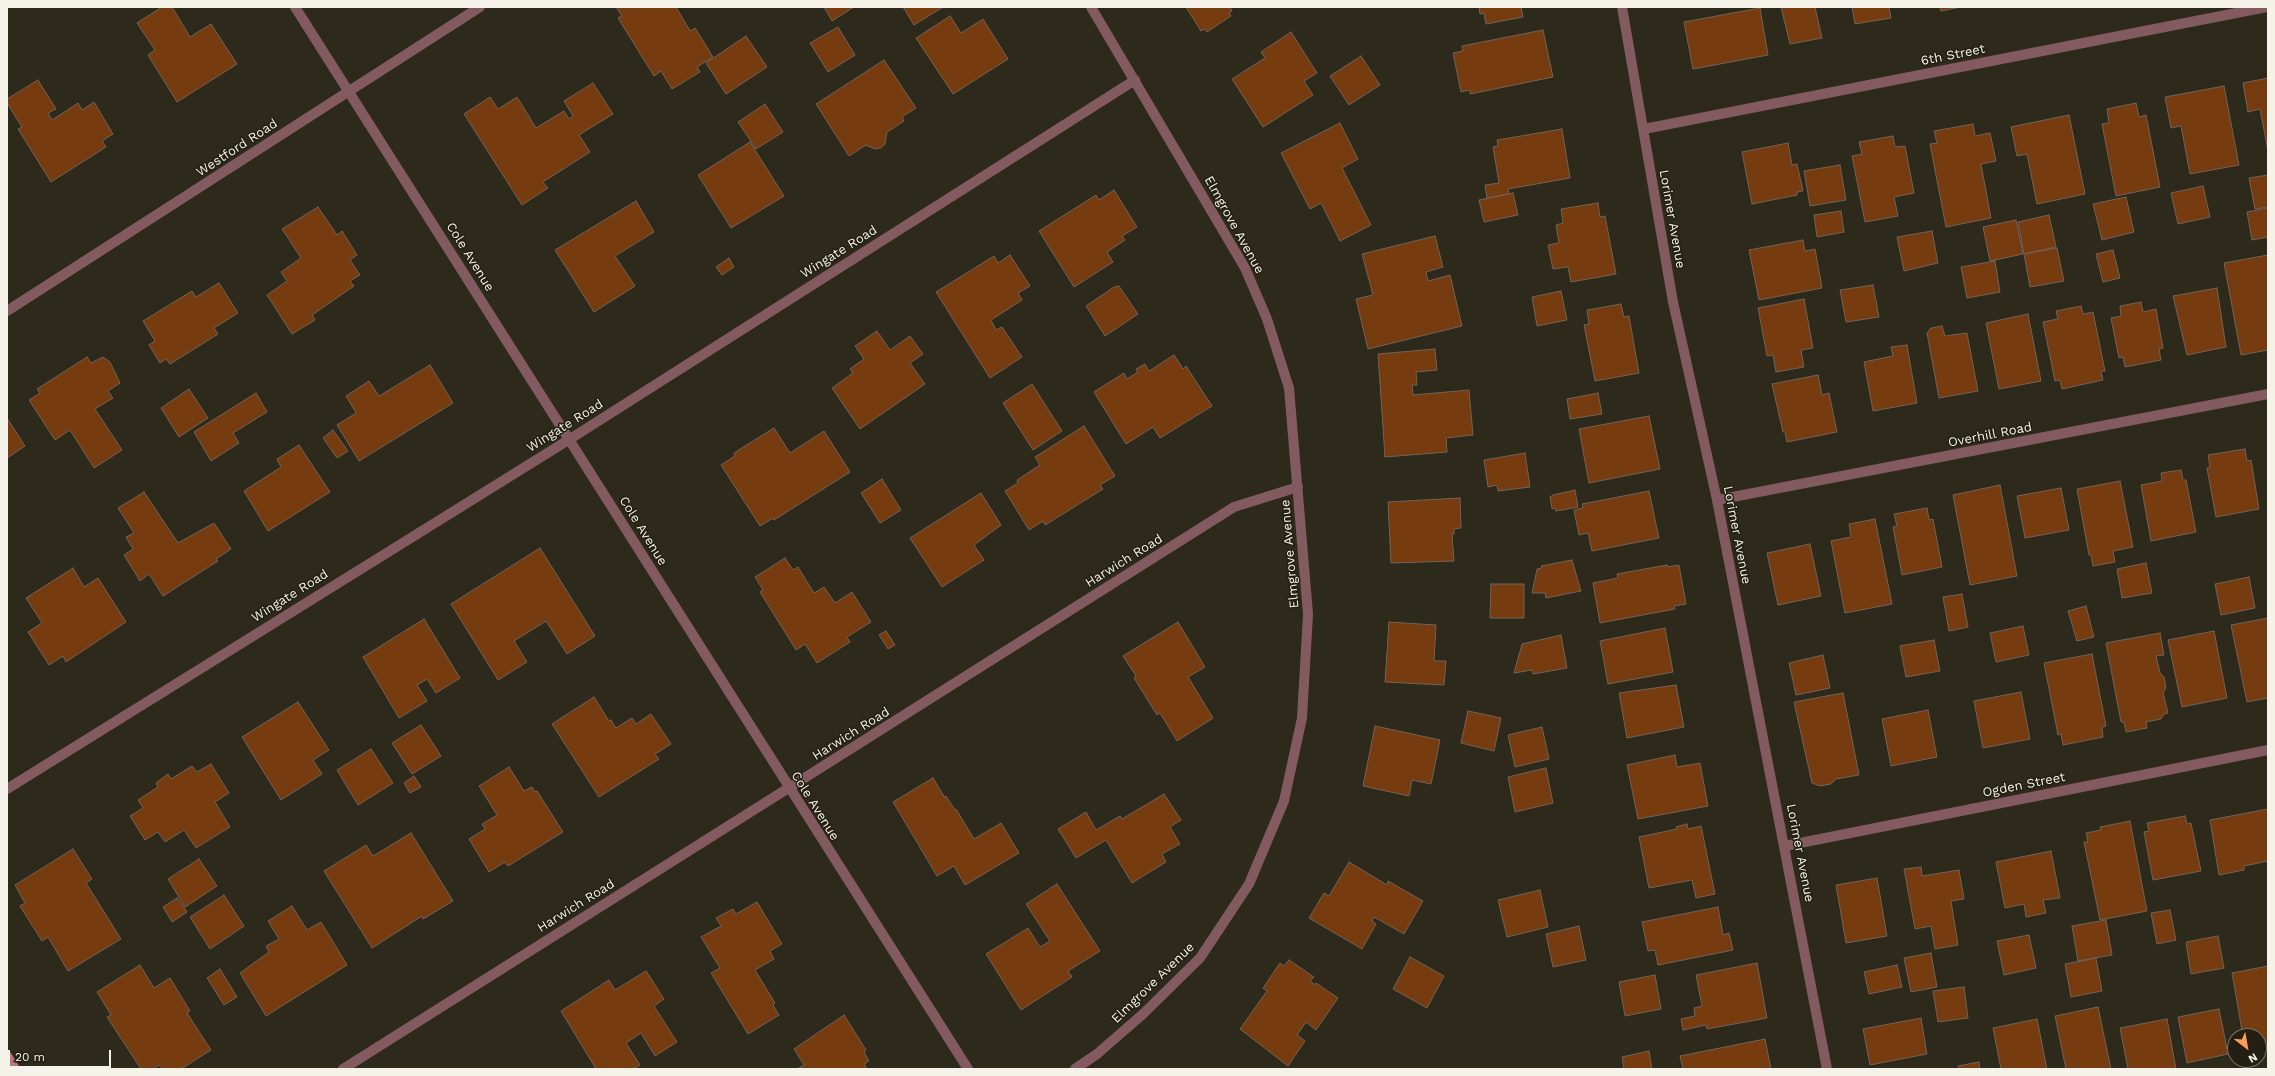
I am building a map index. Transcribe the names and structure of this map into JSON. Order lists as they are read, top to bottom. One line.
{"streets":{"street":["6th Street","Westford Road","Lorimer Avenue","Elmgrove Avenue","Wingate Road","Cole Avenue","Overhill Road","Harwich Road","Ogden Street"]},"crossings":[["6th Street","Lorimer Avenue"],["Westford Road","Cole Avenue"],["Lorimer Avenue","Overhill Road"],["Lorimer Avenue","Ogden Street"],["Elmgrove Avenue","Wingate Road"],["Elmgrove Avenue","Harwich Road"],["Wingate Road","Cole Avenue"],["Cole Avenue","Harwich Road"]],"scale_bar":"20 m","north":"bottom right"}
